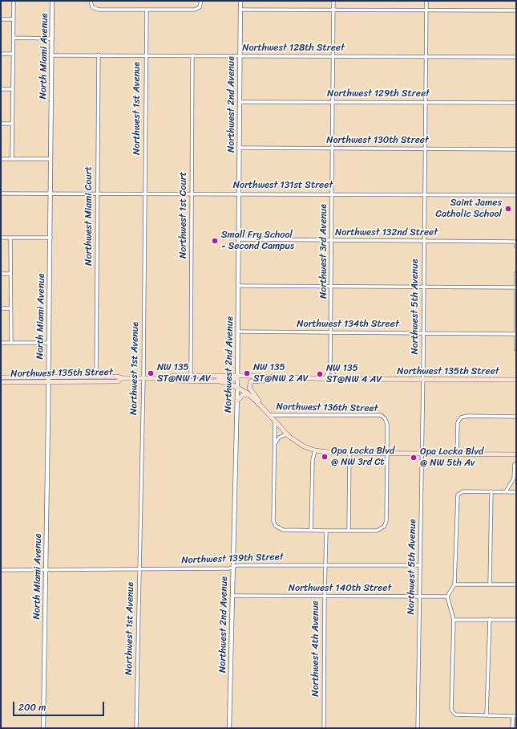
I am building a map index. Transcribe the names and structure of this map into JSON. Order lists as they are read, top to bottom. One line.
{"streets":{"main road":["Northwest 135th Street"],"street":["Northwest 128th Street","North Miami Avenue","Northwest 129th Street","Northwest 2nd Avenue","Northwest 1st Avenue","Northwest 130th Street","Northwest 131st Street","Northwest 1st Court","Northwest Miami Court","Northwest 132nd Street","Northwest 3rd Avenue","Northwest 5th Avenue","Northwest 134th Street","Northwest 136th Street","Northwest 139th Street","Northwest 140th Street","Northwest 4th Avenue"]},"crossings":[["Northwest 128th Street","North Miami Avenue"],["Northwest 128th Street","Northwest 2nd Avenue"],["Northwest 128th Street","Northwest 1st Avenue"],["Northwest 128th Street","Northwest 1st Court"],["Northwest 128th Street","Northwest Miami Court"],["Northwest 128th Street","Northwest 3rd Avenue"],["Northwest 128th Street","Northwest 5th Avenue"],["North Miami Avenue","Northwest 131st Street"],["North Miami Avenue","Northwest 135th Street"],["North Miami Avenue","Northwest 139th Street"],["Northwest 129th Street","Northwest 2nd Avenue"],["Northwest 129th Street","Northwest 3rd Avenue"],["Northwest 129th Street","Northwest 5th Avenue"],["Northwest 2nd Avenue","Northwest 130th Street"],["Northwest 2nd Avenue","Northwest 131st Street"],["Northwest 2nd Avenue","Northwest 132nd Street"],["Northwest 2nd Avenue","Northwest 134th Street"],["Northwest 2nd Avenue","Northwest 135th Street"],["Northwest 2nd Avenue","Northwest 139th Street"],["Northwest 2nd Avenue","Northwest 140th Street"],["Northwest 1st Avenue","Northwest 131st Street"],["Northwest 1st Avenue","Northwest 135th Street"],["Northwest 1st Avenue","Northwest 139th Street"],["Northwest 130th Street","Northwest 3rd Avenue"],["Northwest 130th Street","Northwest 5th Avenue"],["Northwest 131st Street","Northwest 1st Court"],["Northwest 131st Street","Northwest Miami Court"],["Northwest 131st Street","Northwest 3rd Avenue"],["Northwest 131st Street","Northwest 5th Avenue"],["Northwest 1st Court","Northwest 135th Street"],["Northwest Miami Court","Northwest 135th Street"],["Northwest 132nd Street","Northwest 3rd Avenue"],["Northwest 132nd Street","Northwest 5th Avenue"],["Northwest 3rd Avenue","Northwest 134th Street"],["Northwest 5th Avenue","Northwest 134th Street"],["Northwest 5th Avenue","Northwest 135th Street"],["Northwest 5th Avenue","Northwest 139th Street"],["Northwest 5th Avenue","Northwest 140th Street"],["Northwest 139th Street","Northwest 4th Avenue"],["Northwest 140th Street","Northwest 4th Avenue"]],"places":["Saint James Catholic School","Small Fry School - Second Campus","NW 135 ST@NW 1 AV","NW 135 ST@NW 2 AV","NW 135 ST@NW 4 AV","Opa Locka Blvd @ NW 3rd Ct","Opa Locka Blvd @ NW 5th Av"],"scale_bar":"200 m"}
